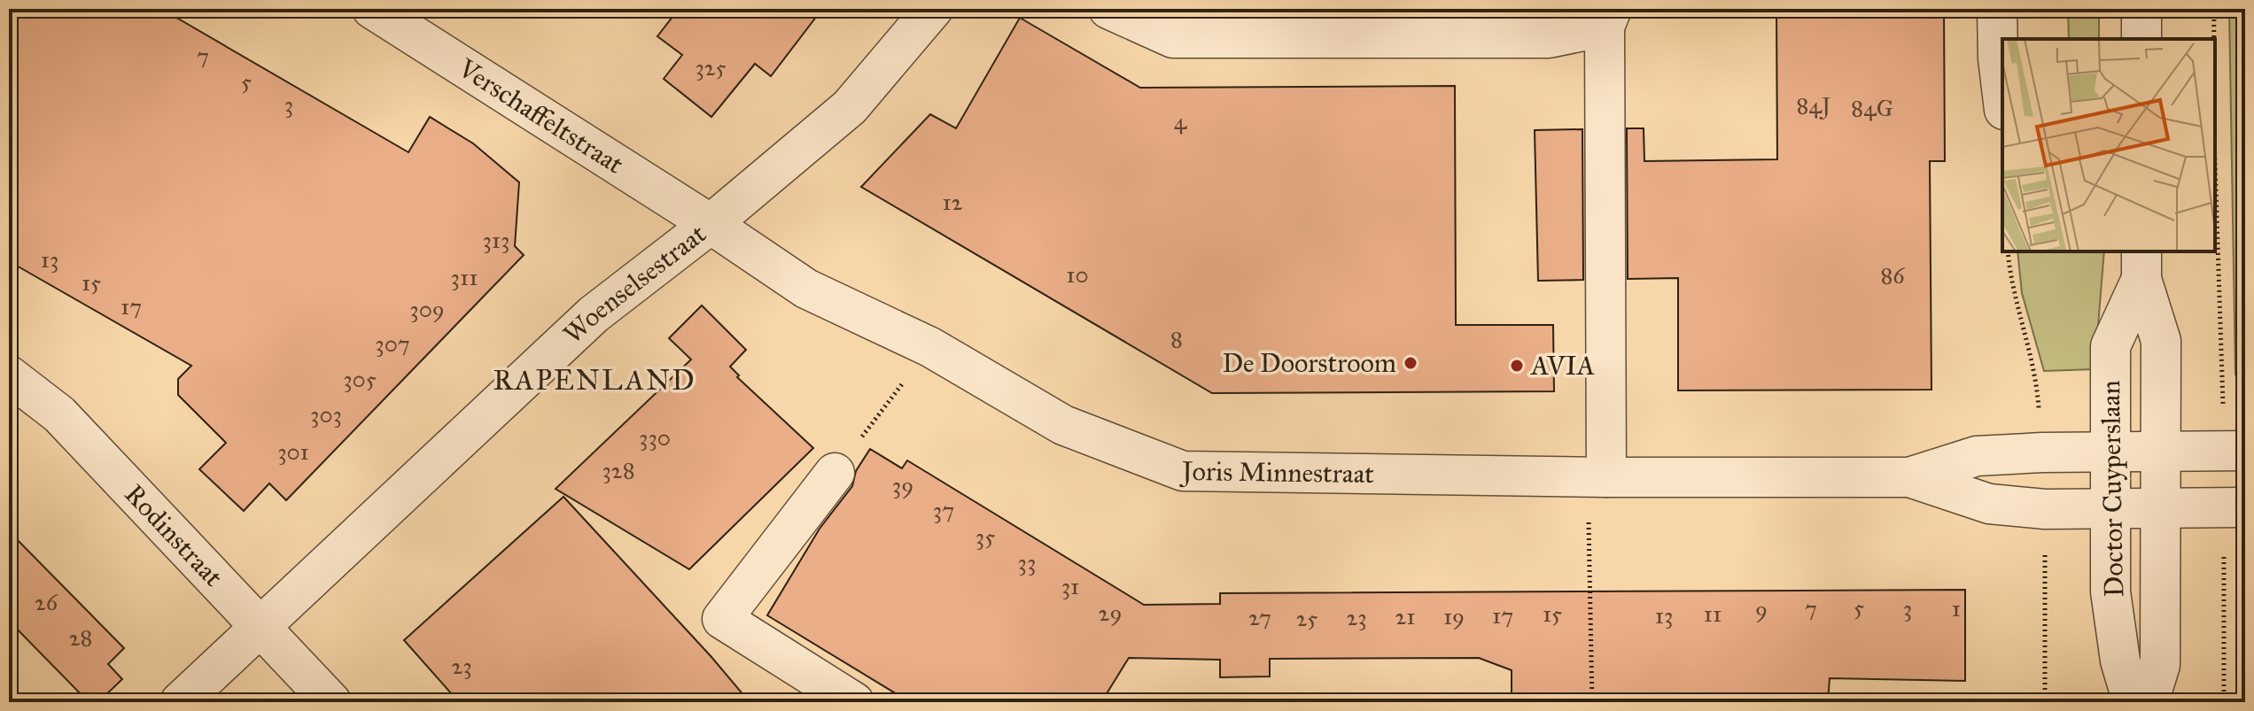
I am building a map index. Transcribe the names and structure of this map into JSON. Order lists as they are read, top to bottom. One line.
{"streets":{"street":["Verschaffeltstraat","Woenselsestraat","Joris Minnestraat","Doctor Cuyperslaan","Rodinstraat"]},"crossings":[["Verschaffeltstraat","Woenselsestraat"],["Verschaffeltstraat","Joris Minnestraat"],["Woenselsestraat","Joris Minnestraat"],["Woenselsestraat","Rodinstraat"],["Joris Minnestraat","Doctor Cuyperslaan"]],"districts":["RAPENLAND"],"places":["De Doorstroom","AVIA"],"house_numbers":["7","325","5","3","84J","84G","4","12","313","13","10","86","311","15","17","309","8","307","305","303","330","301","328","39","37","35","33","31","26","5","7","3","1","9","29","15","11","17","13","21","19","27","23","25","28","23"]}
